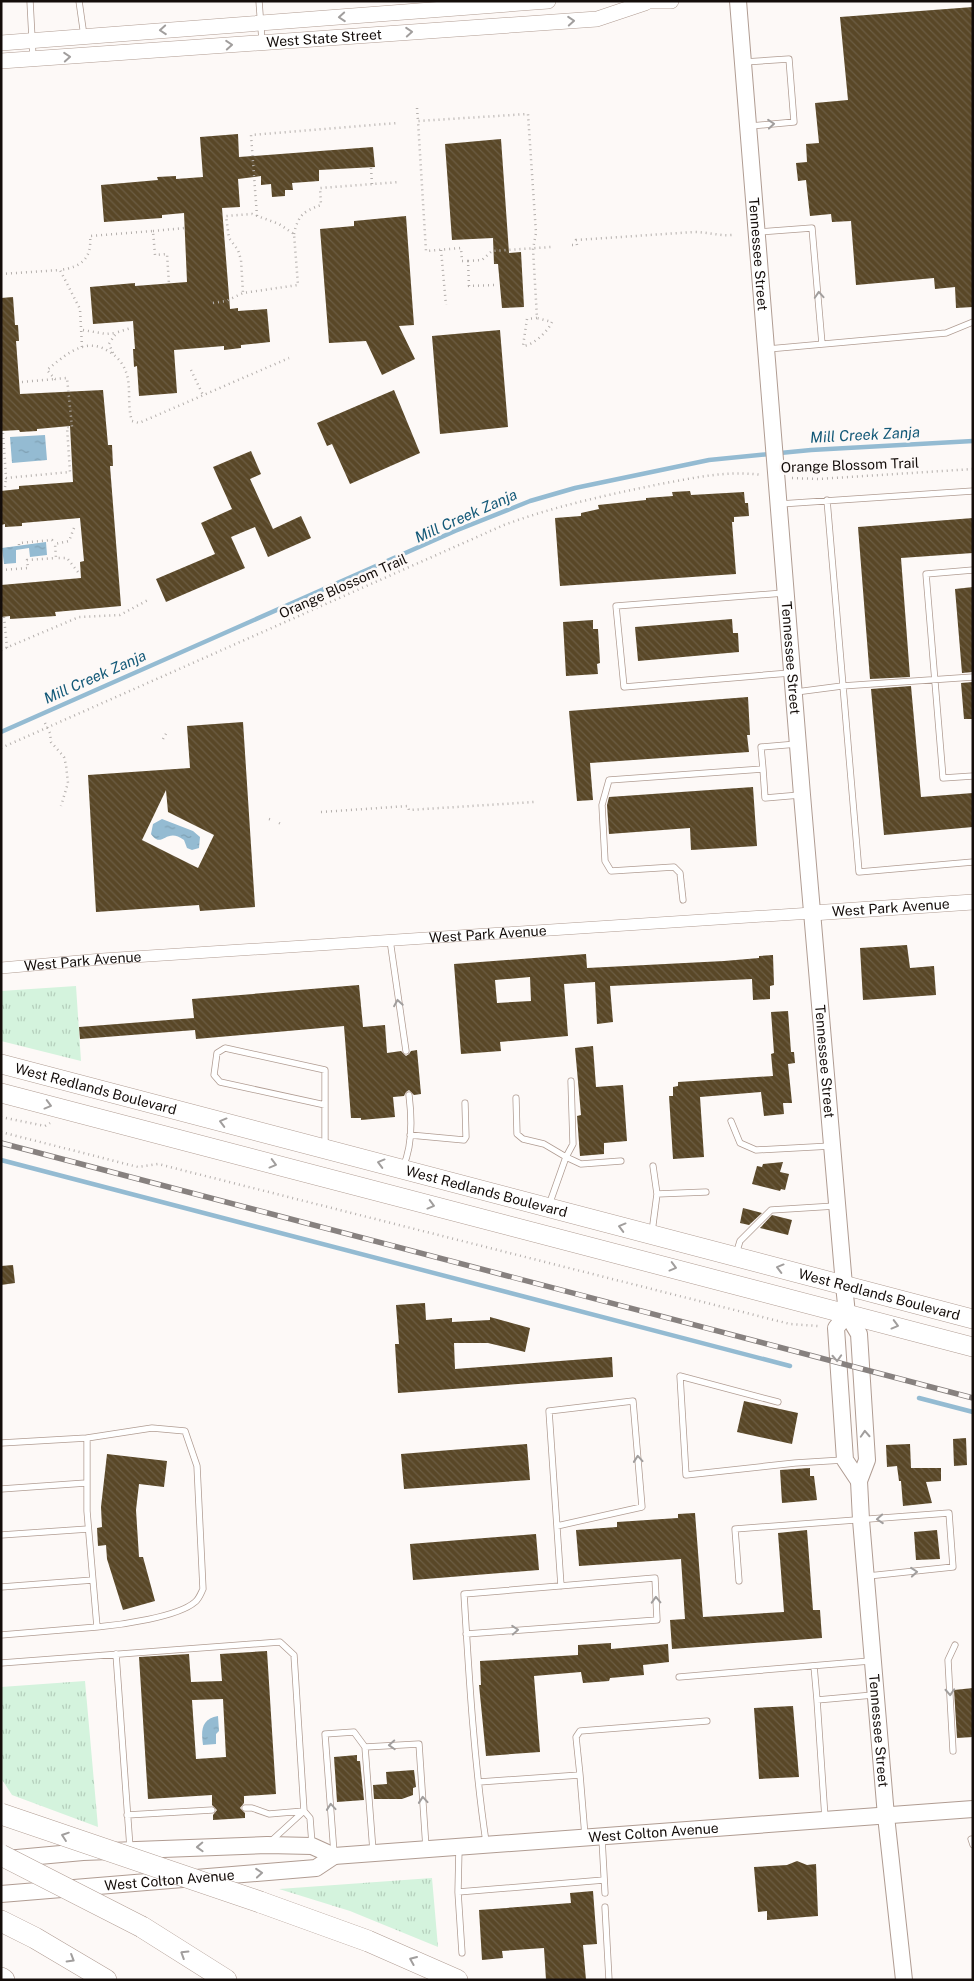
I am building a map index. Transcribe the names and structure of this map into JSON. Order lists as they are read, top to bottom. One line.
{"streets":{"main road":["Tennessee Street","West Redlands Boulevard","West Colton Avenue"],"street":["West State Street","West Park Avenue"],"path":["Orange Blossom Trail"]},"crossings":[["Tennessee Street","Orange Blossom Trail"],["Tennessee Street","West Park Avenue"],["Tennessee Street","West Redlands Boulevard"],["Tennessee Street","West Colton Avenue"]],"water":["Mill Creek Zanja"]}
